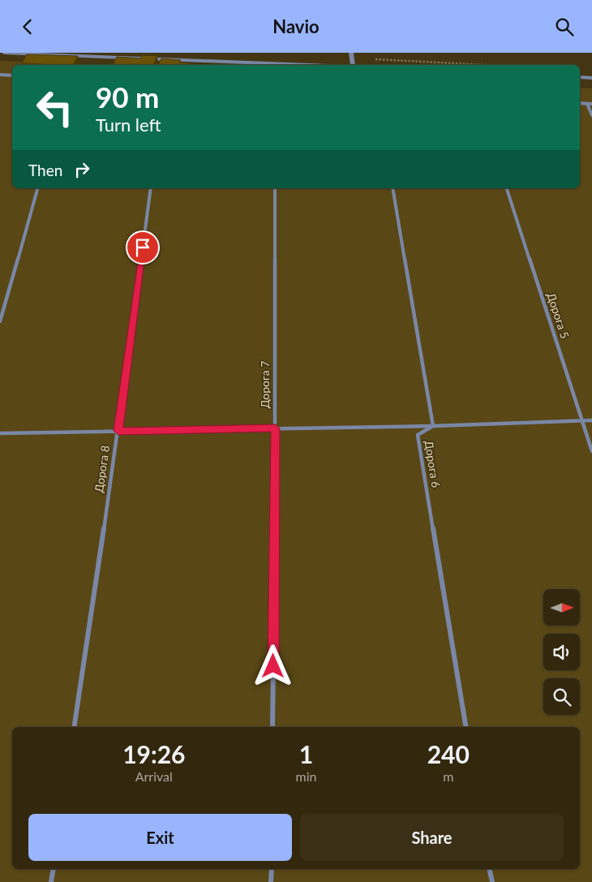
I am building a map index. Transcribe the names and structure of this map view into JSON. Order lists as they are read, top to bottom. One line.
{"streets":{"street":["Дорога 5","Дорога 7","Дорога 6","Дорога 8"]},"north":"right","page":{"header":"Navio","turn":["90 m","Turn left"],"then":"Then","eta":["19:26","Arrival","1","min","240","m"],"buttons":["Exit","Share"]}}
